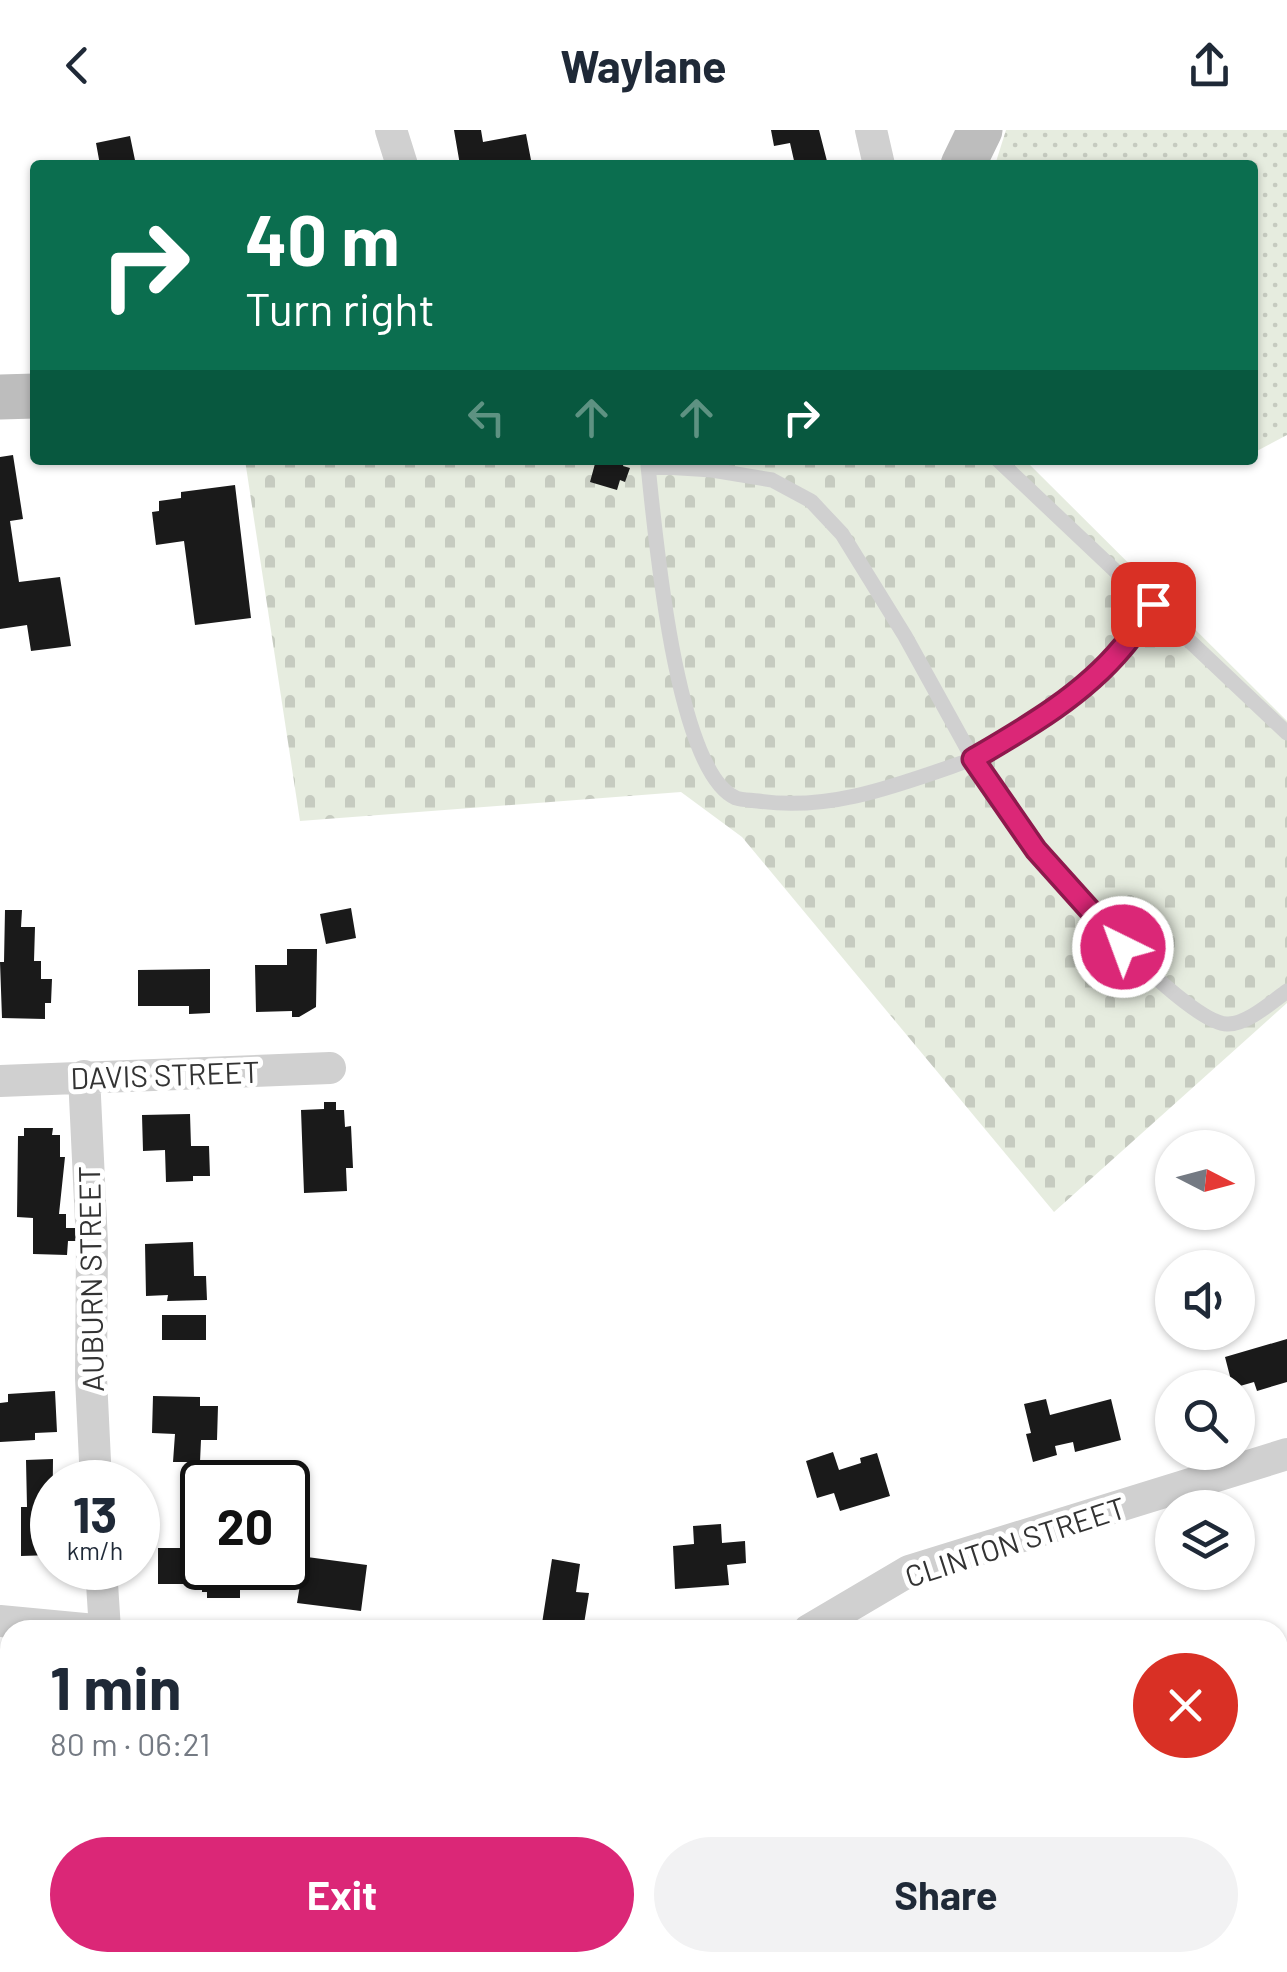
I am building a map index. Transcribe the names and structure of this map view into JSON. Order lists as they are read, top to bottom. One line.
{"streets":{"street":["DAVIS STREET","AUBURN STREET","CLINTON STREET"]},"crossings":[["DAVIS STREET","AUBURN STREET"]],"north":"right","page":{"header":"Waylane","turn":["40 m","Turn right"],"speed":"13 km/h","limit":"20","heading":["1 min","80 m · 06:21"],"buttons":["Exit","Share"]}}
